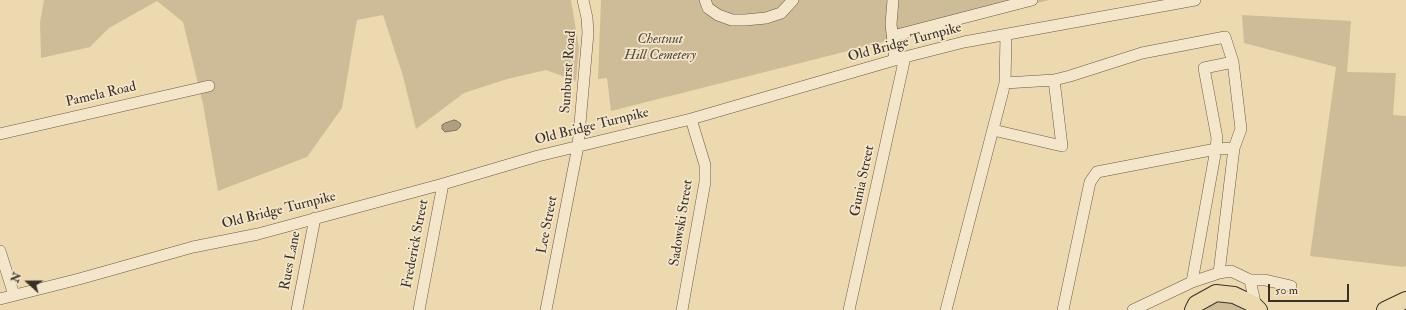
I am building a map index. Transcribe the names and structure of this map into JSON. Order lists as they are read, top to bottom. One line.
{"streets":{"street":["Old Bridge Turnpike","Sunburst Road","Pamela Road","Gunia Street","Sadowski Street","Lee Street","Frederick Street","Rues Lane"]},"crossings":[["Old Bridge Turnpike","Sunburst Road"],["Old Bridge Turnpike","Gunia Street"],["Old Bridge Turnpike","Sadowski Street"],["Old Bridge Turnpike","Lee Street"],["Old Bridge Turnpike","Frederick Street"],["Old Bridge Turnpike","Rues Lane"],["Sunburst Road","Lee Street"]],"parks":["Chestnut Hill Cemetery"],"scale_bar":"50 m","north":"left"}
